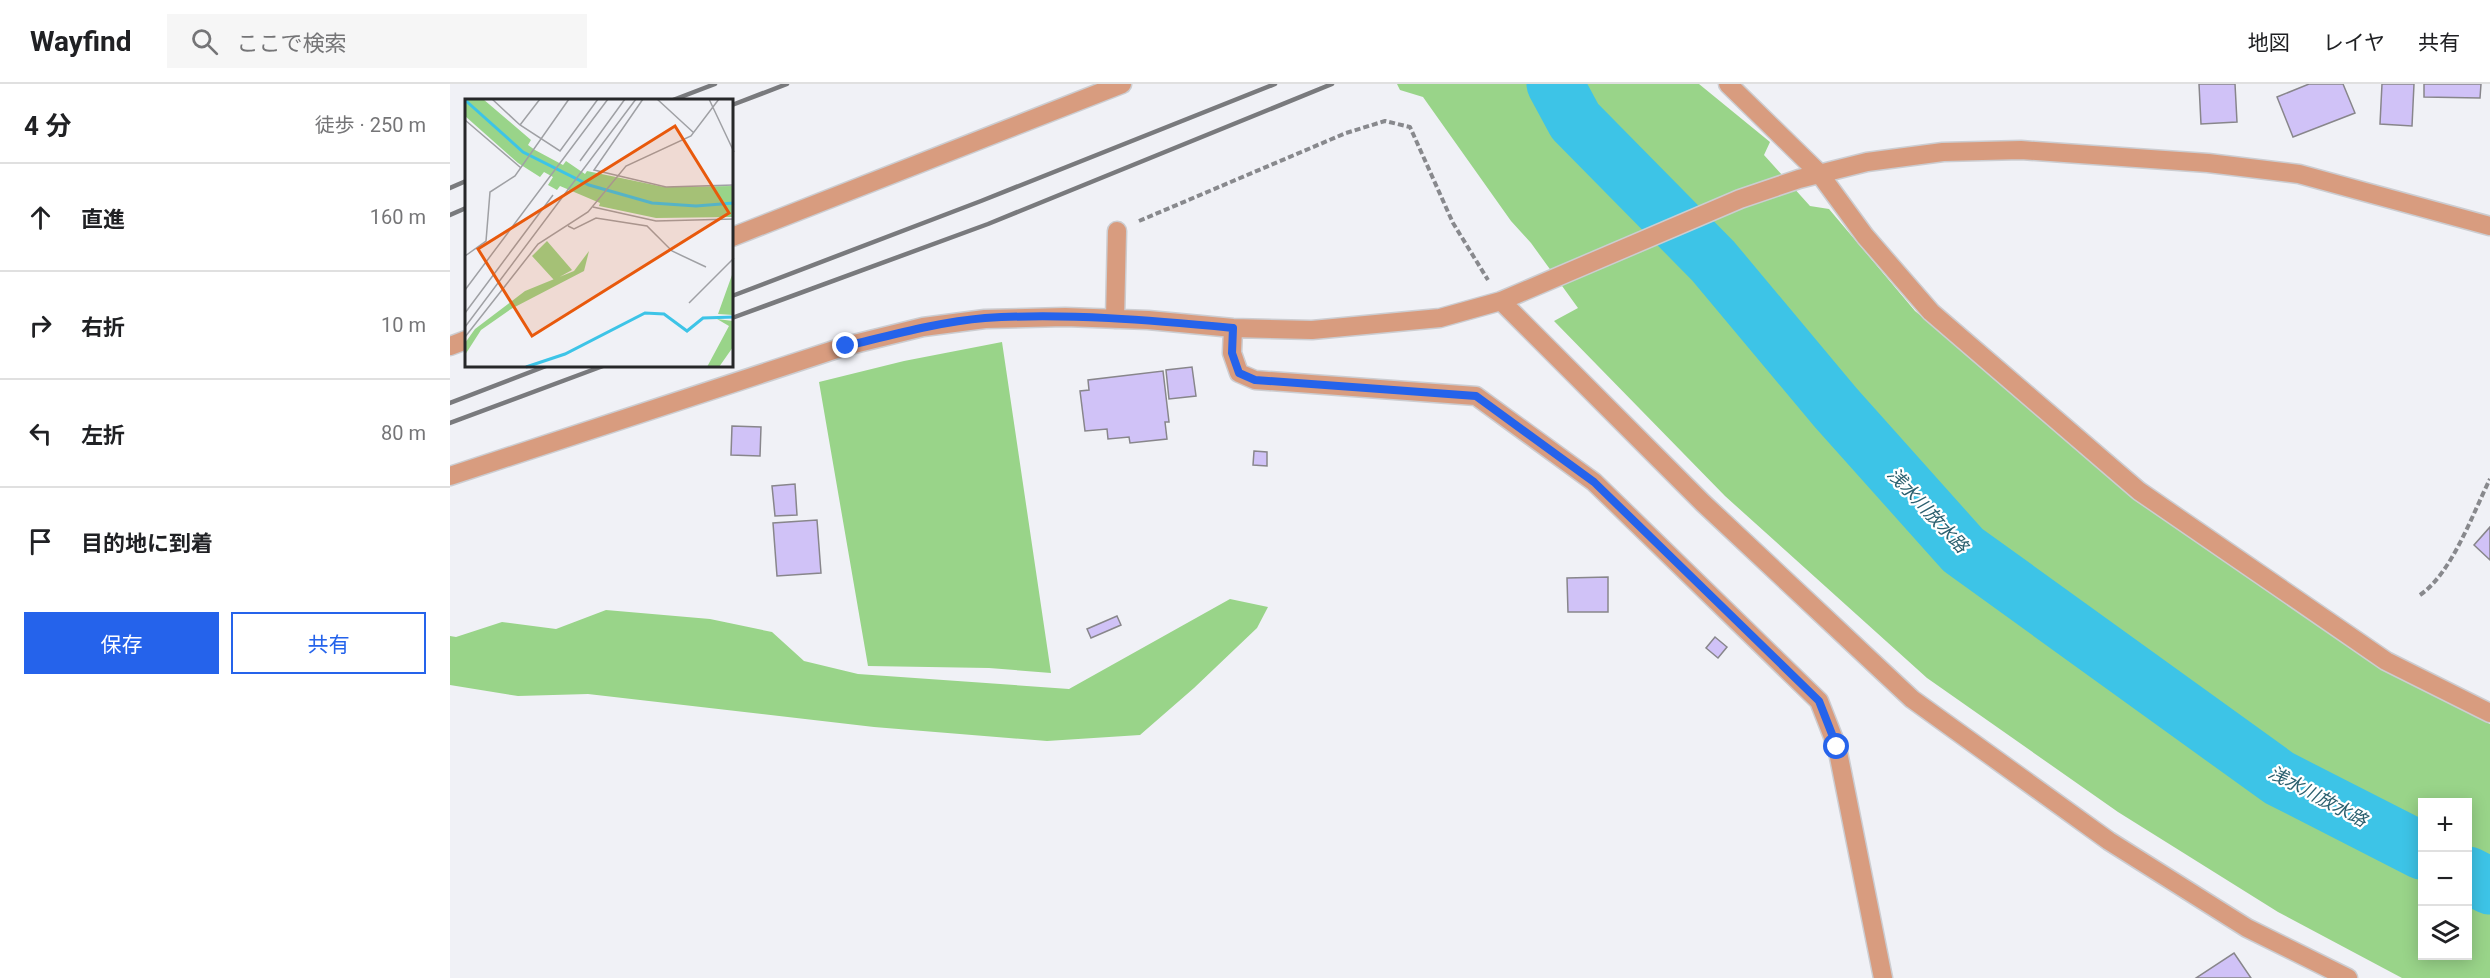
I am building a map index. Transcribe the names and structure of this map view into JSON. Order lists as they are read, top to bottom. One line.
{"water":["浅水川放水路"],"page":{"header":"Wayfind","search":"ここで検索","nav":["地図","レイヤ","共有"],"heading":["4 分","徒歩 · 250 m"],"list":[["直進","160 m"],["右折","10 m"],["左折","80 m"],"目的地に到着"],"buttons":["保存","共有"],"map_buttons":["+","−"]}}
